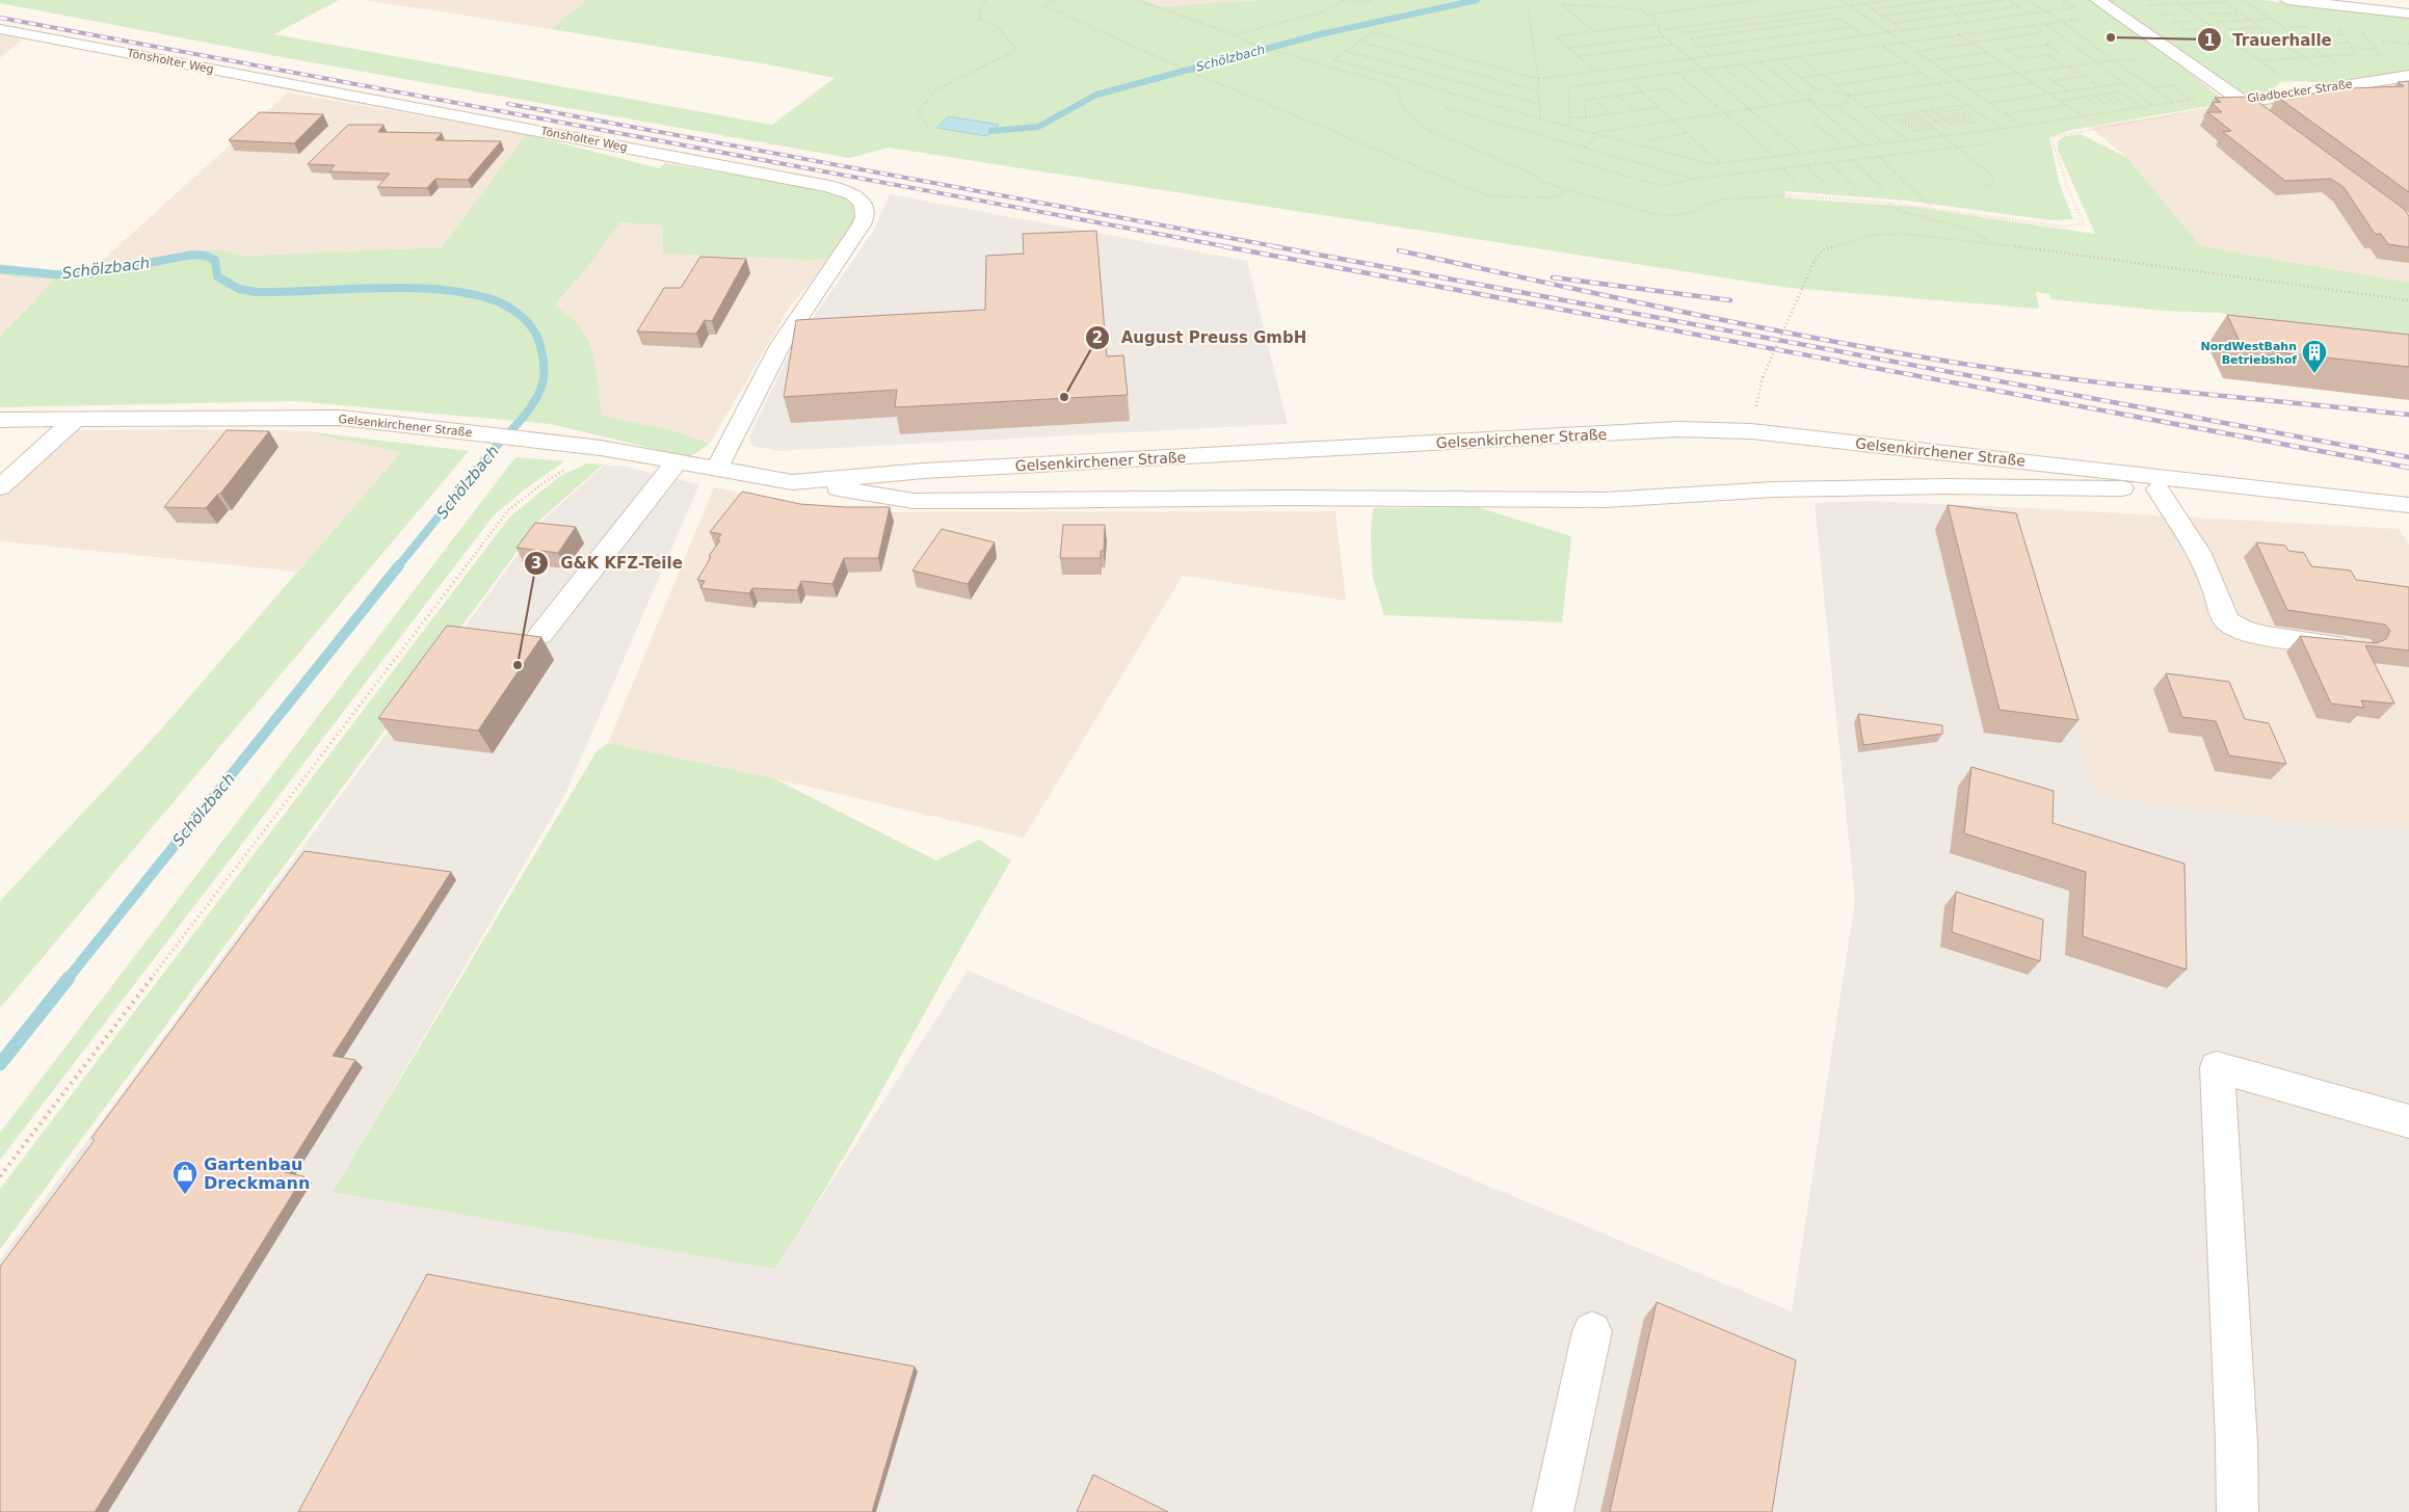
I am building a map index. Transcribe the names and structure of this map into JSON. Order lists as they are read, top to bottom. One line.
{"streets":{"street":["Tönsholter Weg","Gladbecker Straße","Gelsenkirchener Straße"]},"crossings":[["Tönsholter Weg","Gelsenkirchener Straße"]],"water":["Schölzbach"],"places":{"other":["Trauerhalle","August Preuss GmbH","G&K KFZ-Teile"],"building":["NordWestBahn Betriebshof"],"shop":["Gartenbau Dreckmann"]}}
